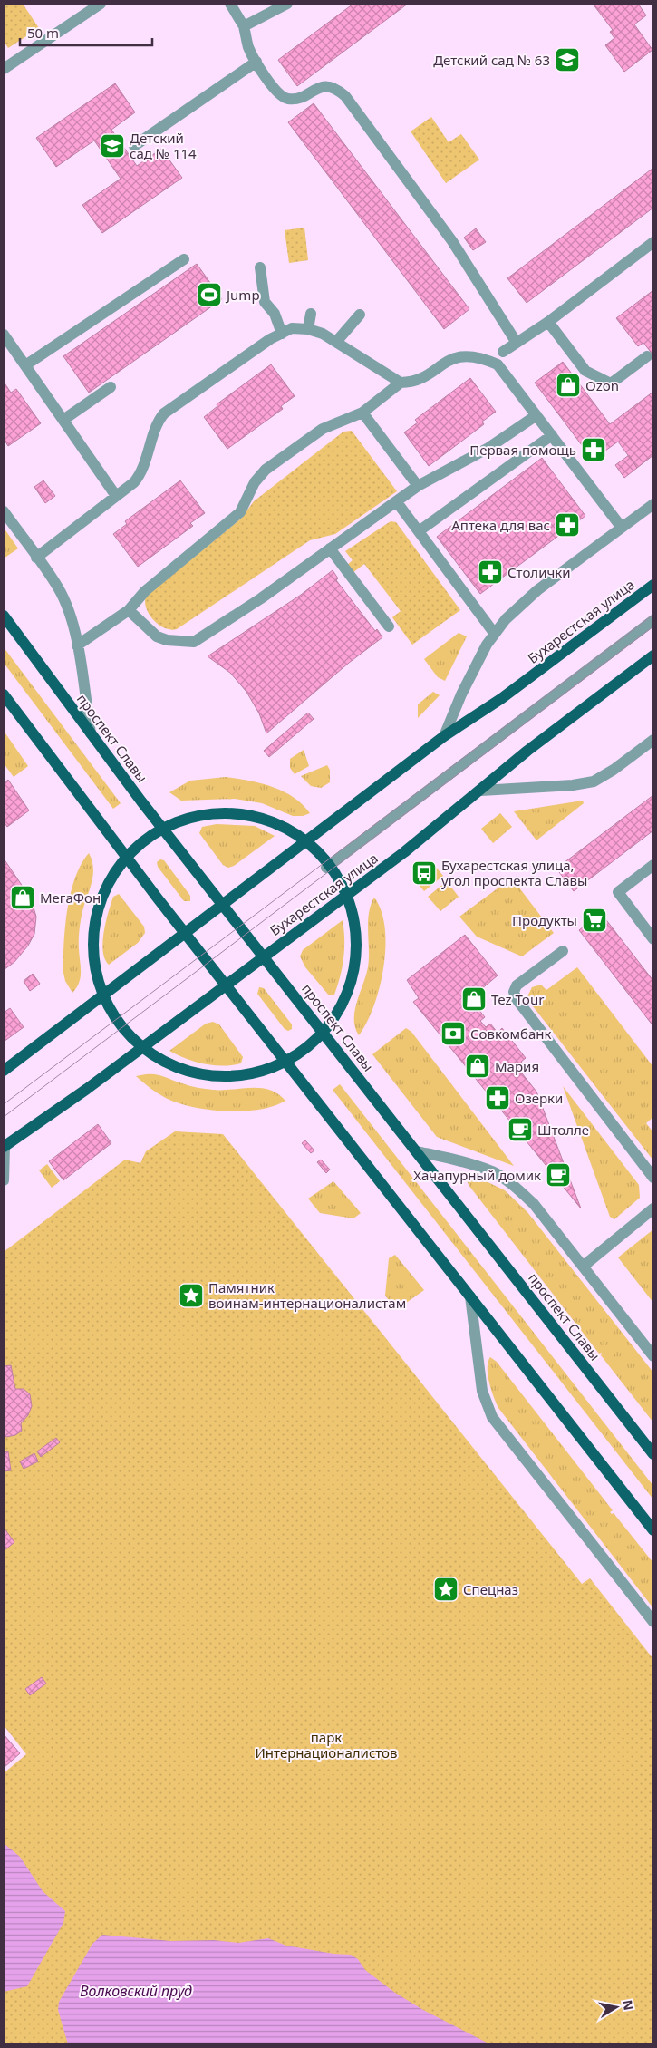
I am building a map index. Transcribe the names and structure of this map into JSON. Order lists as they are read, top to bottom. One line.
{"streets":{"main road":["Бухарестская улица","проспект Славы"]},"crossings":[["Бухарестская улица","проспект Славы"]],"water":["Волковский пруд"],"parks":["парк Интернационалистов"],"places":{"school or university":["Детский сад № 63","Детский сад № 114"],"sports":["Jump"],"shop":["Ozon","МегаФон","Tez Tour","Мария"],"pharmacy":["Первая помощь","Аптека для вас","Столички","Озерки"],"bus stop":["Бухарестская улица, угол проспекта Славы"],"supermarket":["Продукты"],"bank":["Совкомбанк"],"cafe":["Штолле","Хачапурный домик"],"place":["Памятник воинам-интернационалистам","Спецназ"]},"scale_bar":"50 m","north":"right"}
